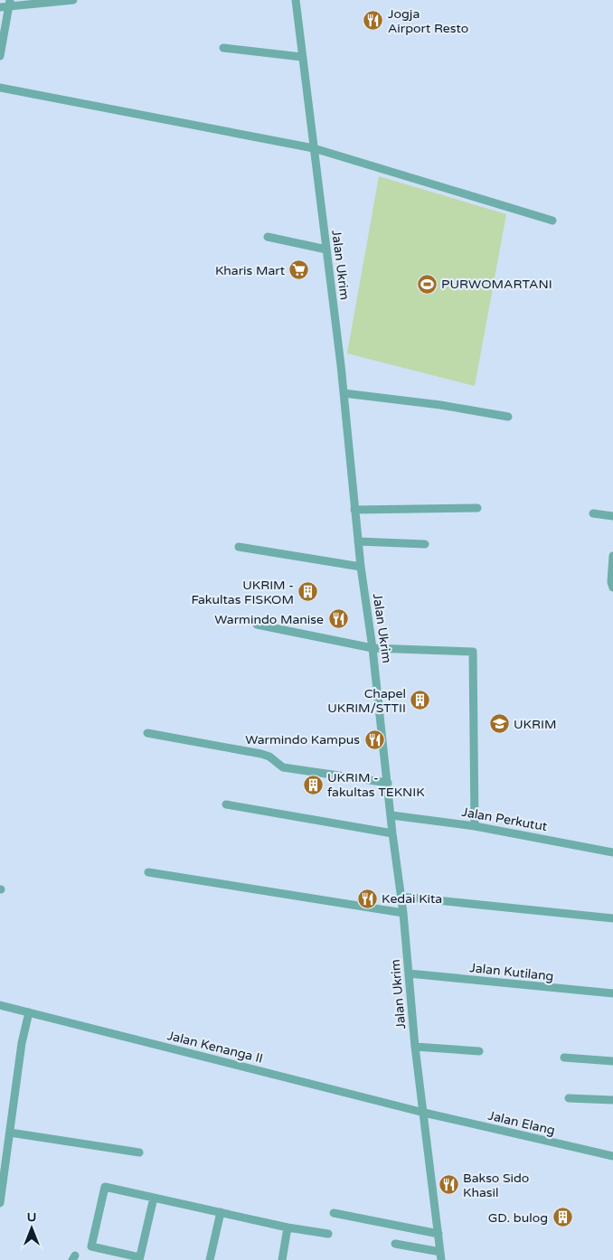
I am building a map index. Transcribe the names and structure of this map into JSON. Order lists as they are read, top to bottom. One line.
{"streets":{"street":["Jalan Ukrim","Jalan Perkutut","Jalan Kutilang","Jalan Kenanga II","Jalan Elang"]},"crossings":[["Jalan Ukrim","Jalan Perkutut"],["Jalan Ukrim","Jalan Kutilang"],["Jalan Ukrim","Jalan Kenanga II"],["Jalan Ukrim","Jalan Elang"],["Jalan Kenanga II","Jalan Elang"]],"places":{"restaurant":["Jogja Airport Resto","Warmindo Manise","Warmindo Kampus","Kedai Kita","Bakso Sido Khasil"],"supermarket":["Kharis Mart"],"sports":["PURWOMARTANI"],"building":["UKRIM - Fakultas FISKOM","Chapel UKRIM/STTII","UKRIM - fakultas TEKNIK","GD. bulog"],"school or university":["UKRIM"]},"north":"top"}
